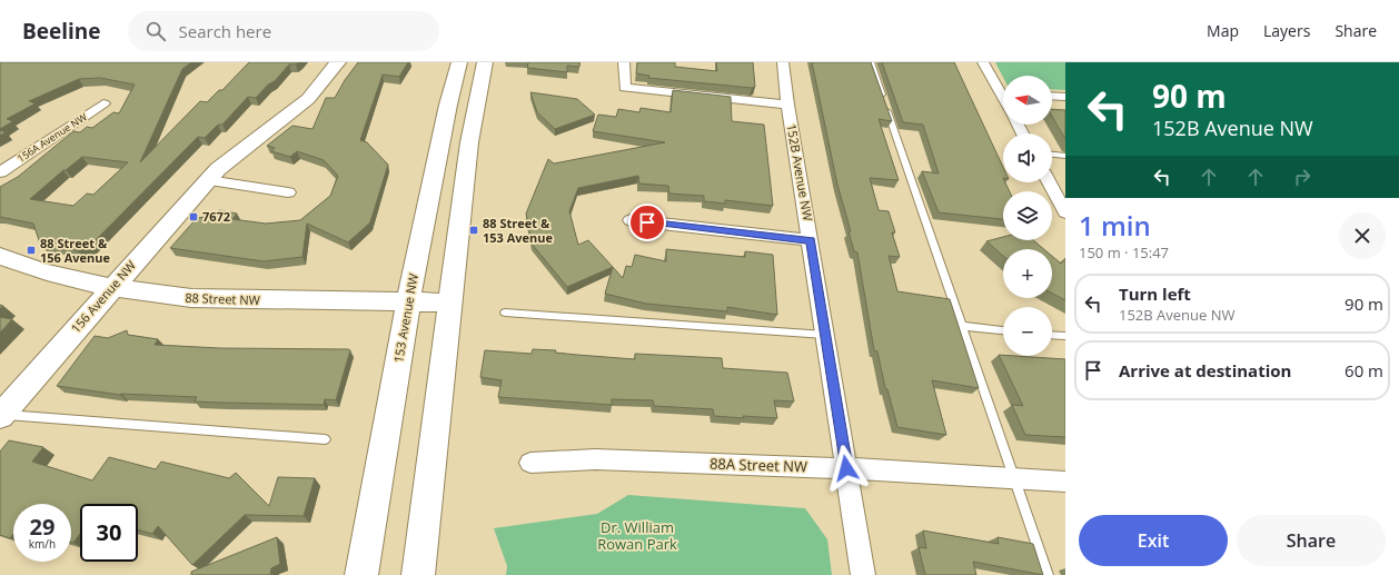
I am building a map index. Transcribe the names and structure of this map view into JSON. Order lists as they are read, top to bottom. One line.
{"streets":{"main road":["156 Avenue NW","88 Street NW","153 Avenue NW"],"street":["156A Avenue NW","152B Avenue NW","88A Street NW"]},"crossings":[["152B Avenue NW","88A Street NW"],["156 Avenue NW","88 Street NW"],["88 Street NW","153 Avenue NW"]],"parks":["Dr. William Rowan Park"],"places":{"transit":["7672","88 Street & 153 Avenue","88 Street & 156 Avenue"]},"north":"left","page":{"header":"Beeline","search":"Search here","nav":["Map","Layers","Share"],"turn":["90 m","152B Avenue NW"],"map_buttons":["+","−"],"heading":["1 min","150 m · 15:47"],"list":[{"name":"Turn left","note":"152B Avenue NW","value":"90 m"},{"name":"Arrive at destination","value":"60 m"}],"speed":"29 km/h","limit":"30","buttons":["Exit","Share"]}}
